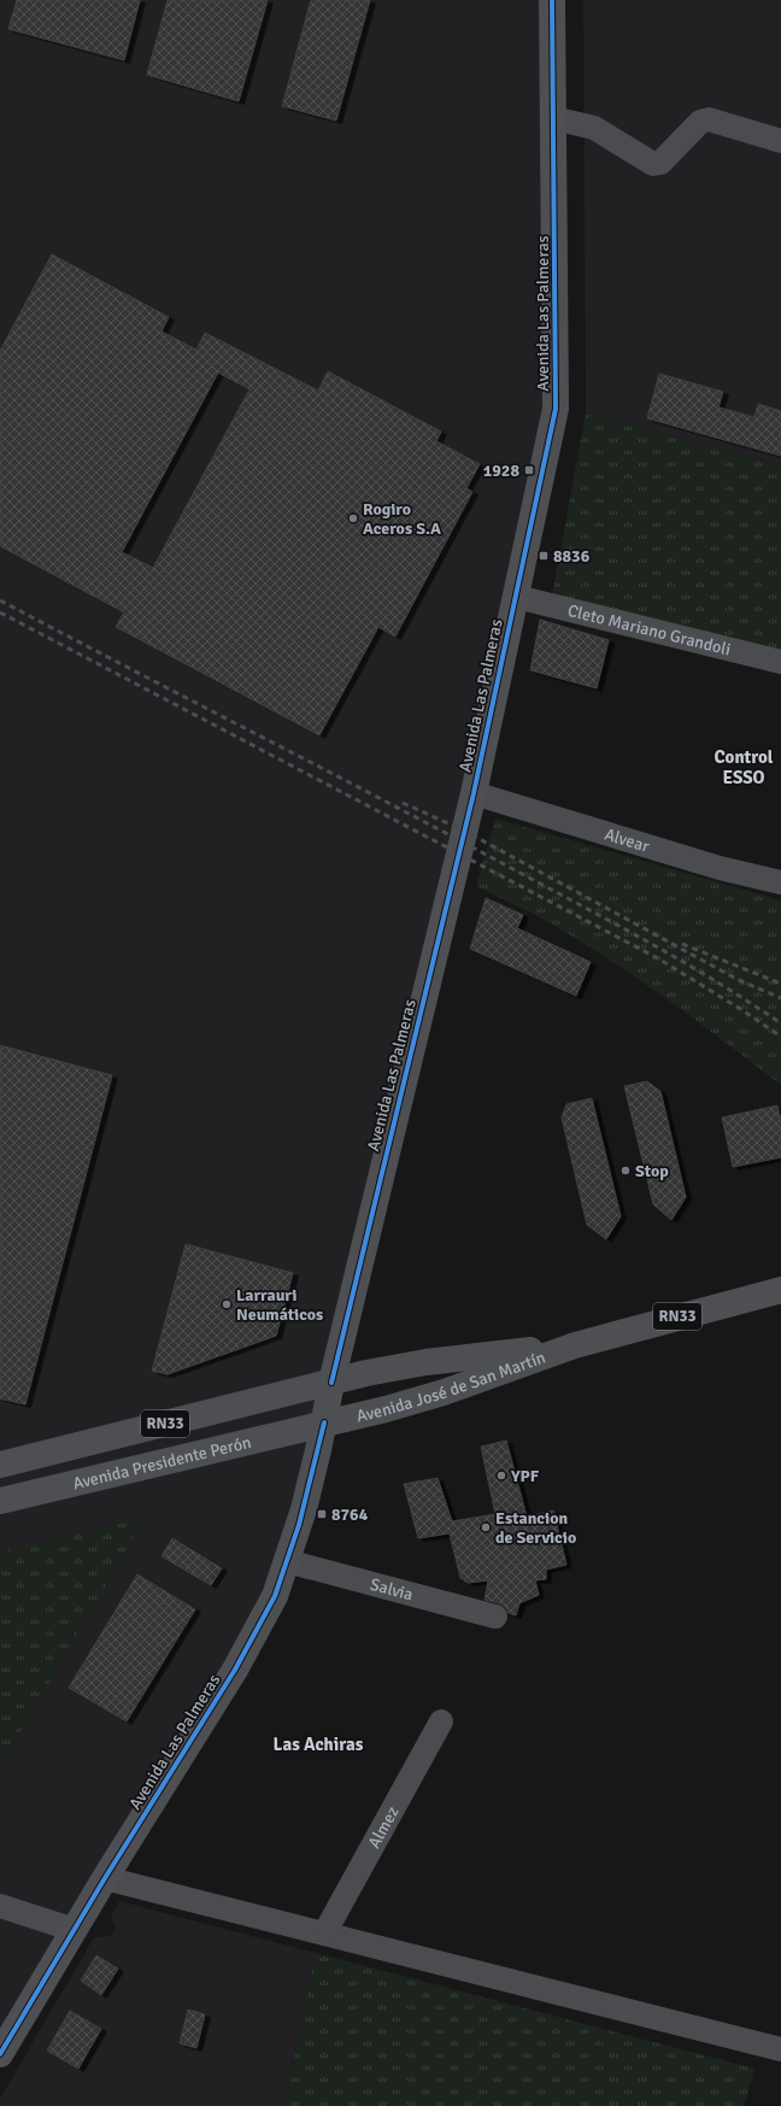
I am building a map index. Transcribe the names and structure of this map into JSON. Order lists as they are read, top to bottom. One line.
{"streets":{"main road":["Avenida Las Palmeras","RN33","Avenida José de San Martín","Avenida Presidente Perón"],"street":["Cleto Mariano Grandoli","Alvear","Salvia","Almez"]},"crossings":[["Avenida Las Palmeras","Cleto Mariano Grandoli"],["Avenida Las Palmeras","Alvear"],["Avenida Las Palmeras","RN33"],["Avenida Las Palmeras","Avenida José de San Martín"],["Avenida Las Palmeras","Avenida Presidente Perón"],["Avenida Las Palmeras","Salvia"],["RN33","Avenida José de San Martín"],["Avenida José de San Martín","Avenida Presidente Perón"]],"districts":["Control ESSO","Las Achiras"],"places":{"transit":["1928","8836","8764"],"other":["Rogiro Aceros S.A","Stop","Larrauri Neumáticos","YPF","Estancion de Servicio"]}}
